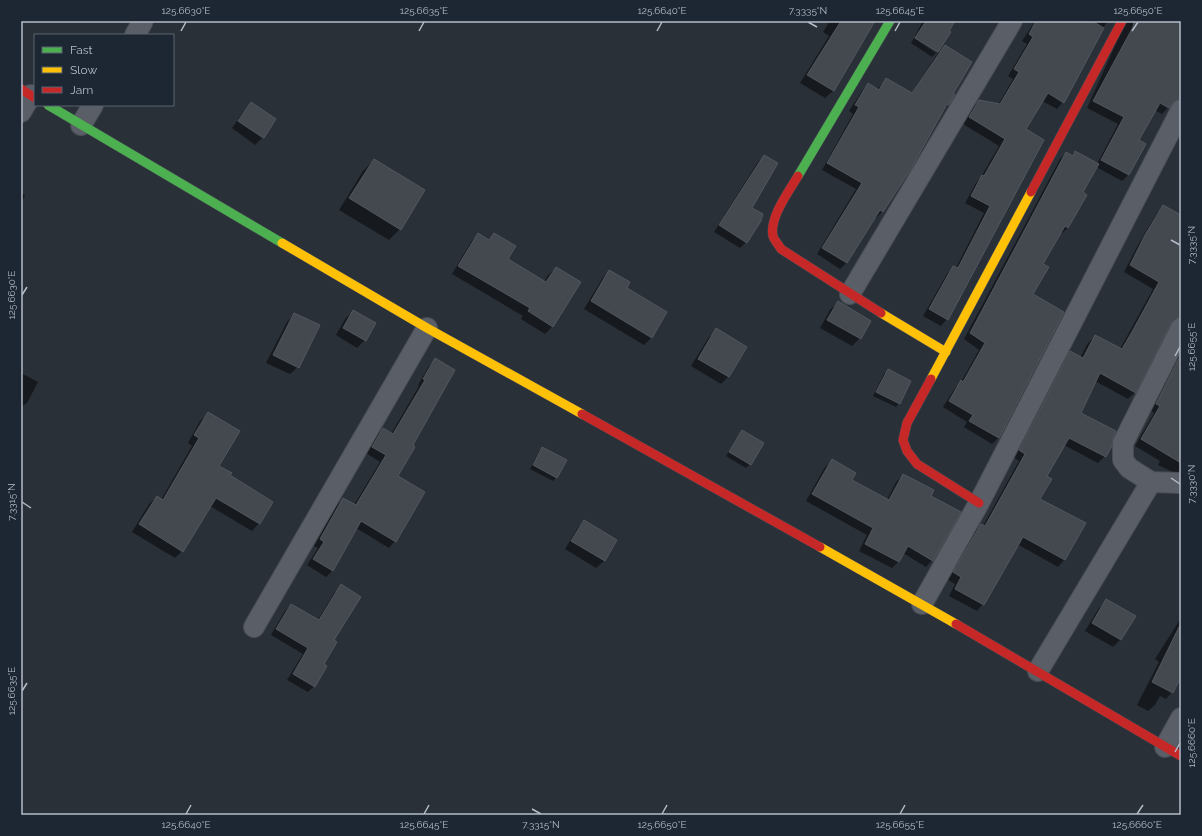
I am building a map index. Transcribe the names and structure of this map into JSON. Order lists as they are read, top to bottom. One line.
{"legend":["Fast","Slow","Jam"],"coordinates":["125.6630°E","125.6635°E","125.6640°E","7.3335°N","125.6645°E","125.6650°E","125.6655°E","7.3330°N","7.3315°N","125.6660°E"]}
